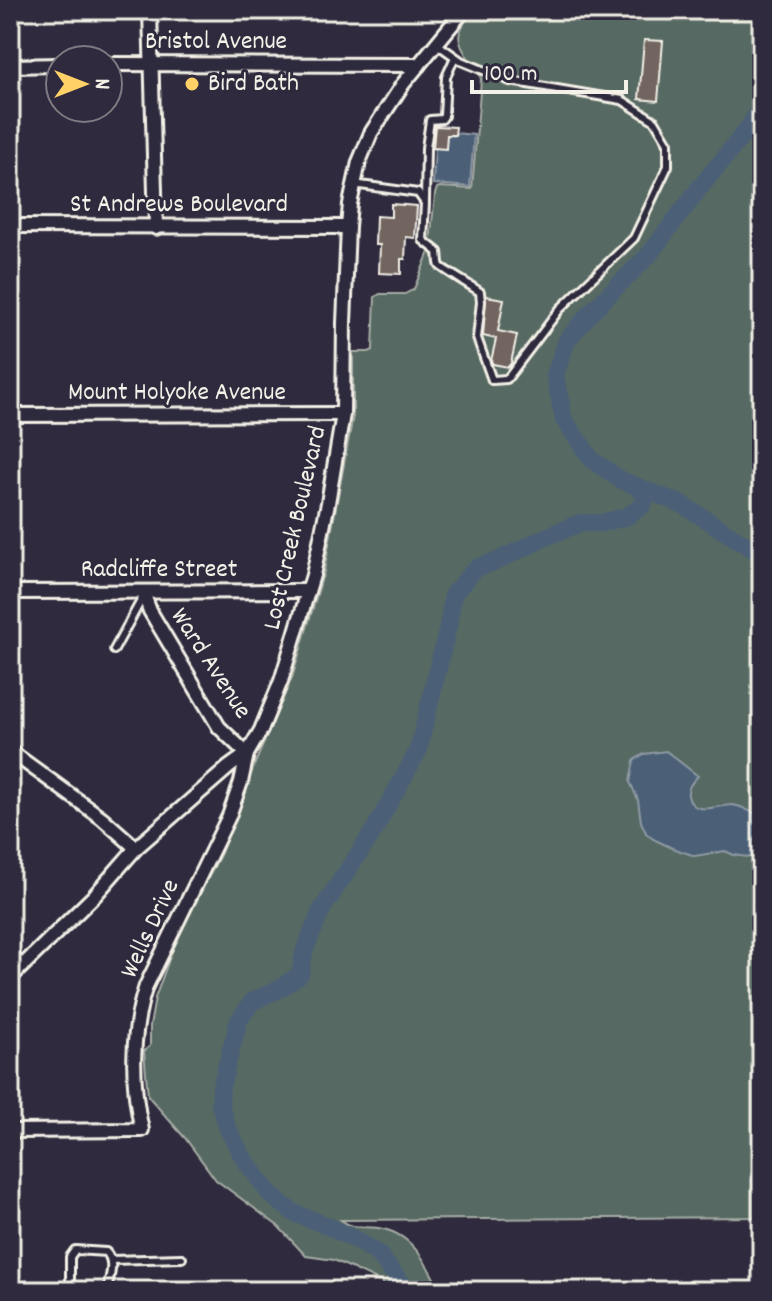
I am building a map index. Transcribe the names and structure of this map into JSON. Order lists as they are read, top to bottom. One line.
{"streets":{"street":["Bristol Avenue","St Andrews Boulevard","Mount Holyoke Avenue","Lost Creek Boulevard","Radcliffe Street","Ward Avenue","Wells Drive"]},"crossings":[["Bristol Avenue","Lost Creek Boulevard"],["St Andrews Boulevard","Lost Creek Boulevard"],["Mount Holyoke Avenue","Lost Creek Boulevard"],["Lost Creek Boulevard","Radcliffe Street"],["Lost Creek Boulevard","Ward Avenue"],["Lost Creek Boulevard","Wells Drive"],["Radcliffe Street","Ward Avenue"],["Ward Avenue","Wells Drive"]],"places":["Bird Bath"],"scale_bar":"100 m","north":"right"}
